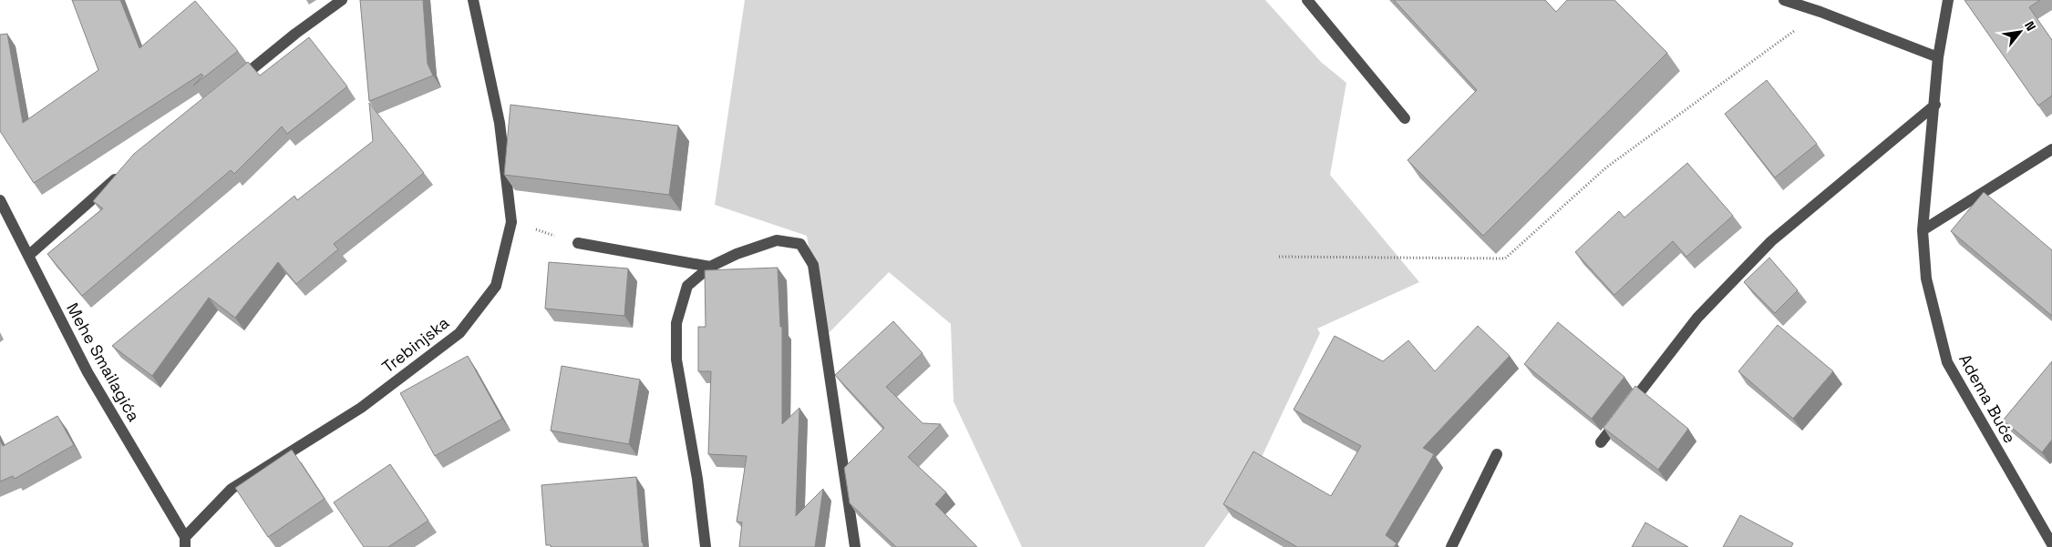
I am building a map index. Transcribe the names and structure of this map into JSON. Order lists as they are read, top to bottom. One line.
{"streets":{"street":["Trebinjska","Mehe Smailagića","Adema Buće"]},"crossings":[["Trebinjska","Mehe Smailagića"]],"north":"top right"}
